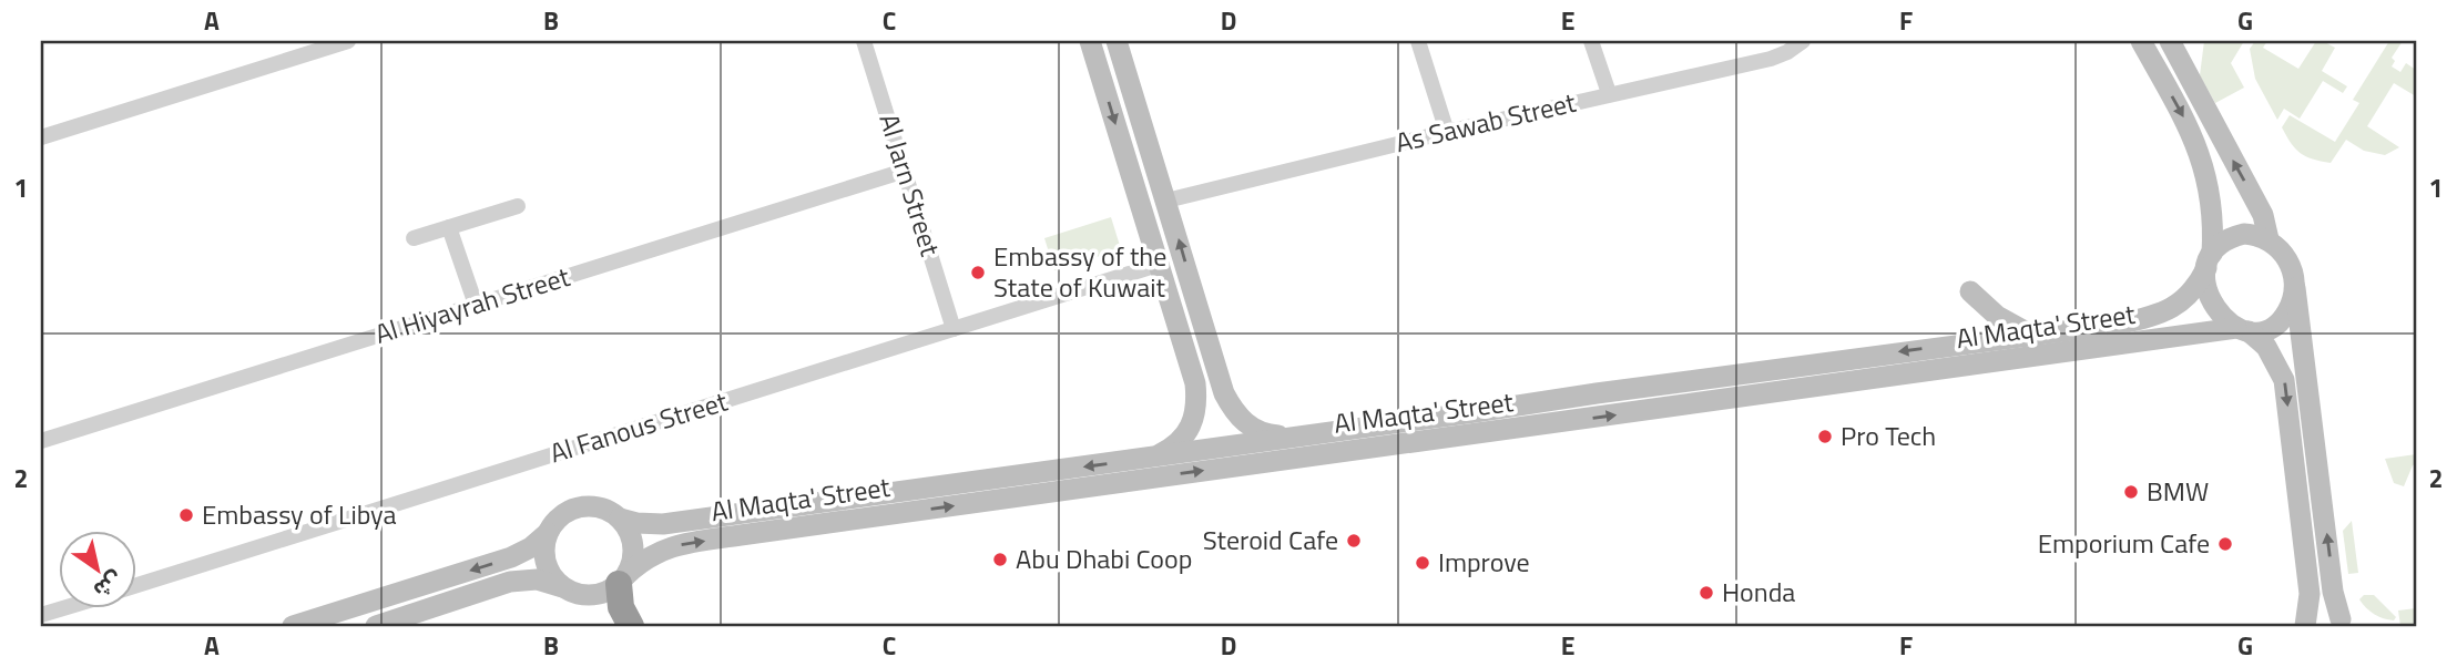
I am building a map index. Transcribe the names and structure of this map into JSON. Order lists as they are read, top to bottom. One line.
{"streets":{"street":["As Sawab Street","Al Jarn Street","Al Hiyayrah Street","Al Maqta' Street","Al Fanous Street"]},"crossings":[["Al Jarn Street","Al Hiyayrah Street"],["Al Jarn Street","Al Fanous Street"]],"places":["Embassy of the State of Kuwait","Pro Tech","BMW","Embassy of Libya","Steroid Cafe","Emporium Cafe","Abu Dhabi Coop","Improve","Honda"],"north":"bottom right","grid":{"columns":["A","B","C","D","E","F","G"],"rows":["1","2"]}}
